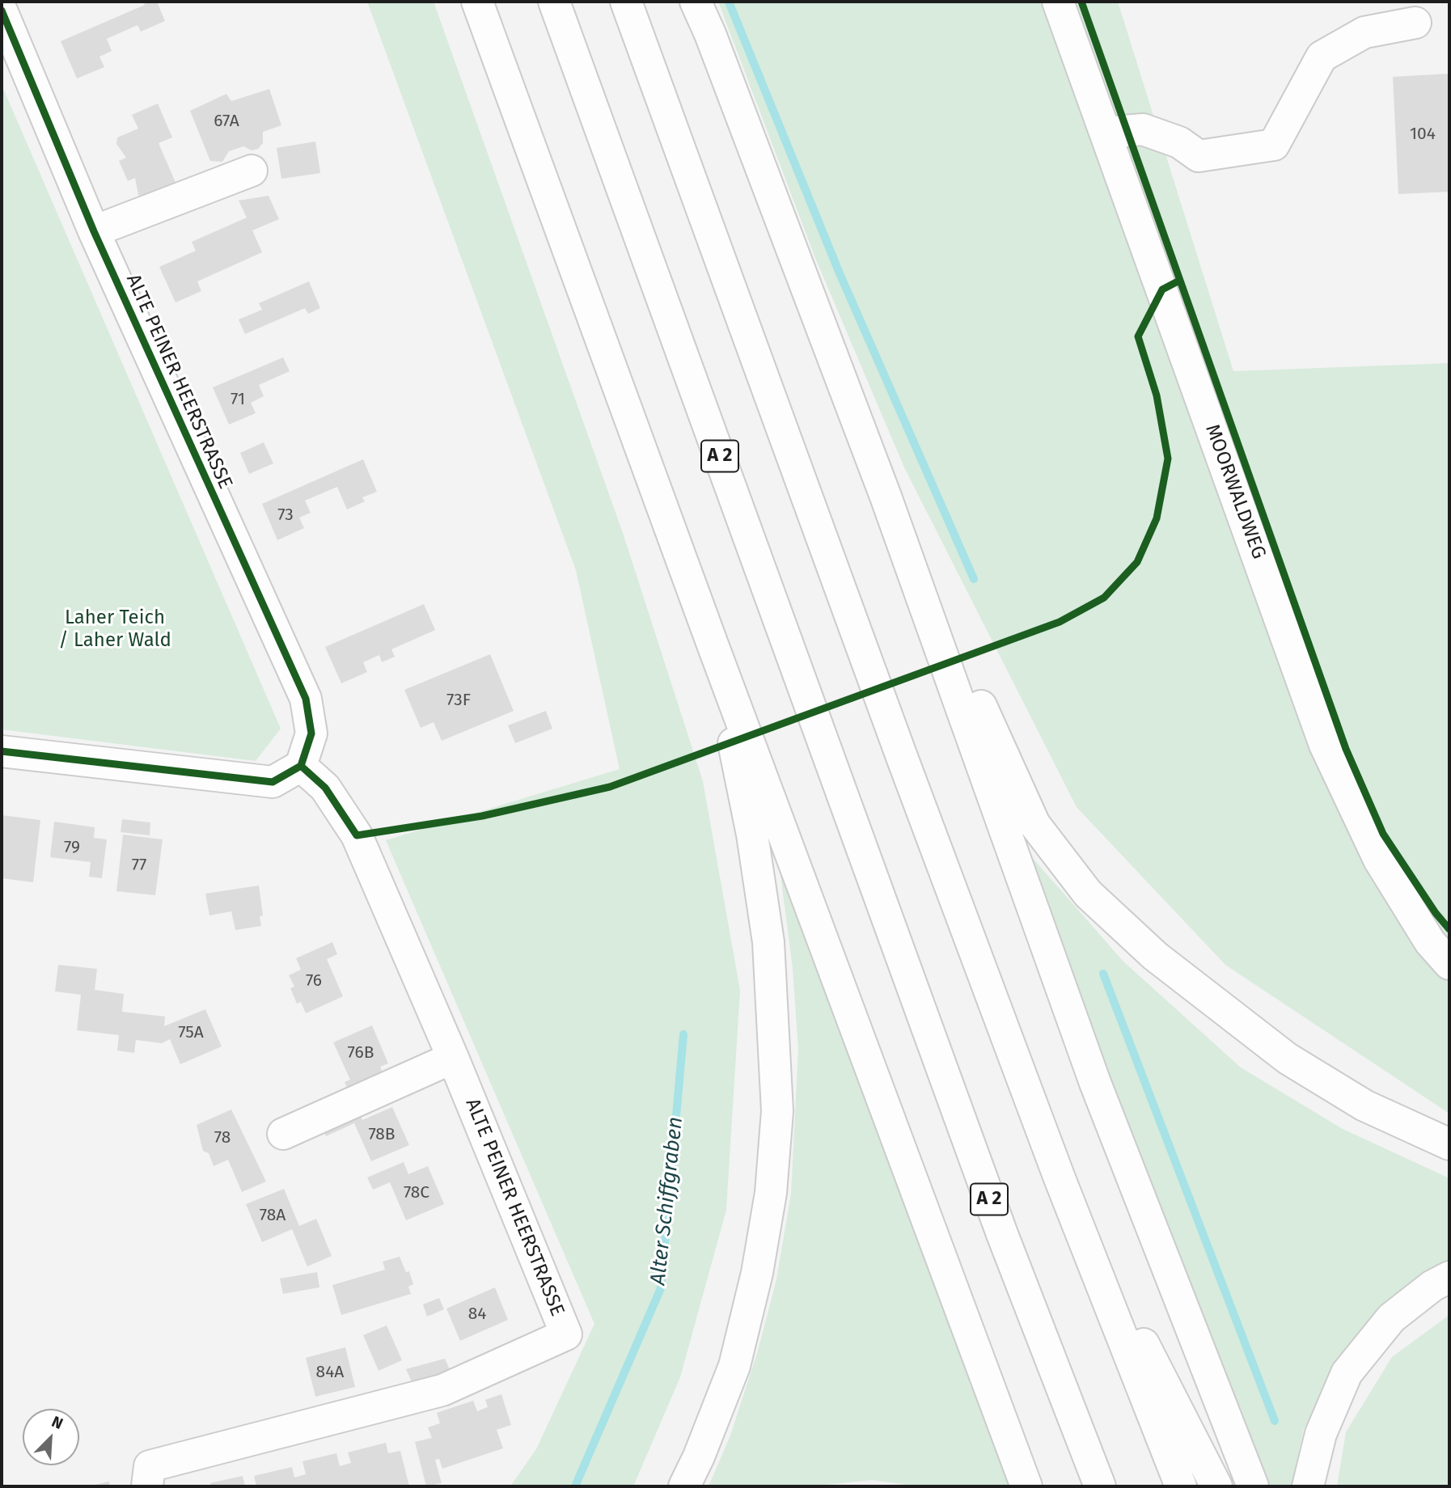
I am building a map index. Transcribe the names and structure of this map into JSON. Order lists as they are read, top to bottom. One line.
{"streets":{"main road":["ALTE PEINER HEERSTRASSE","A 2","MOORWALDWEG"]},"water":["Alter Schiffgraben"],"parks":["Laher Teich / Laher Wald"],"house_numbers":["67A","104","71","73","73F","79","77","76","75A","76B","78B","78","78C","78A","84","84A"],"north":"top right"}
